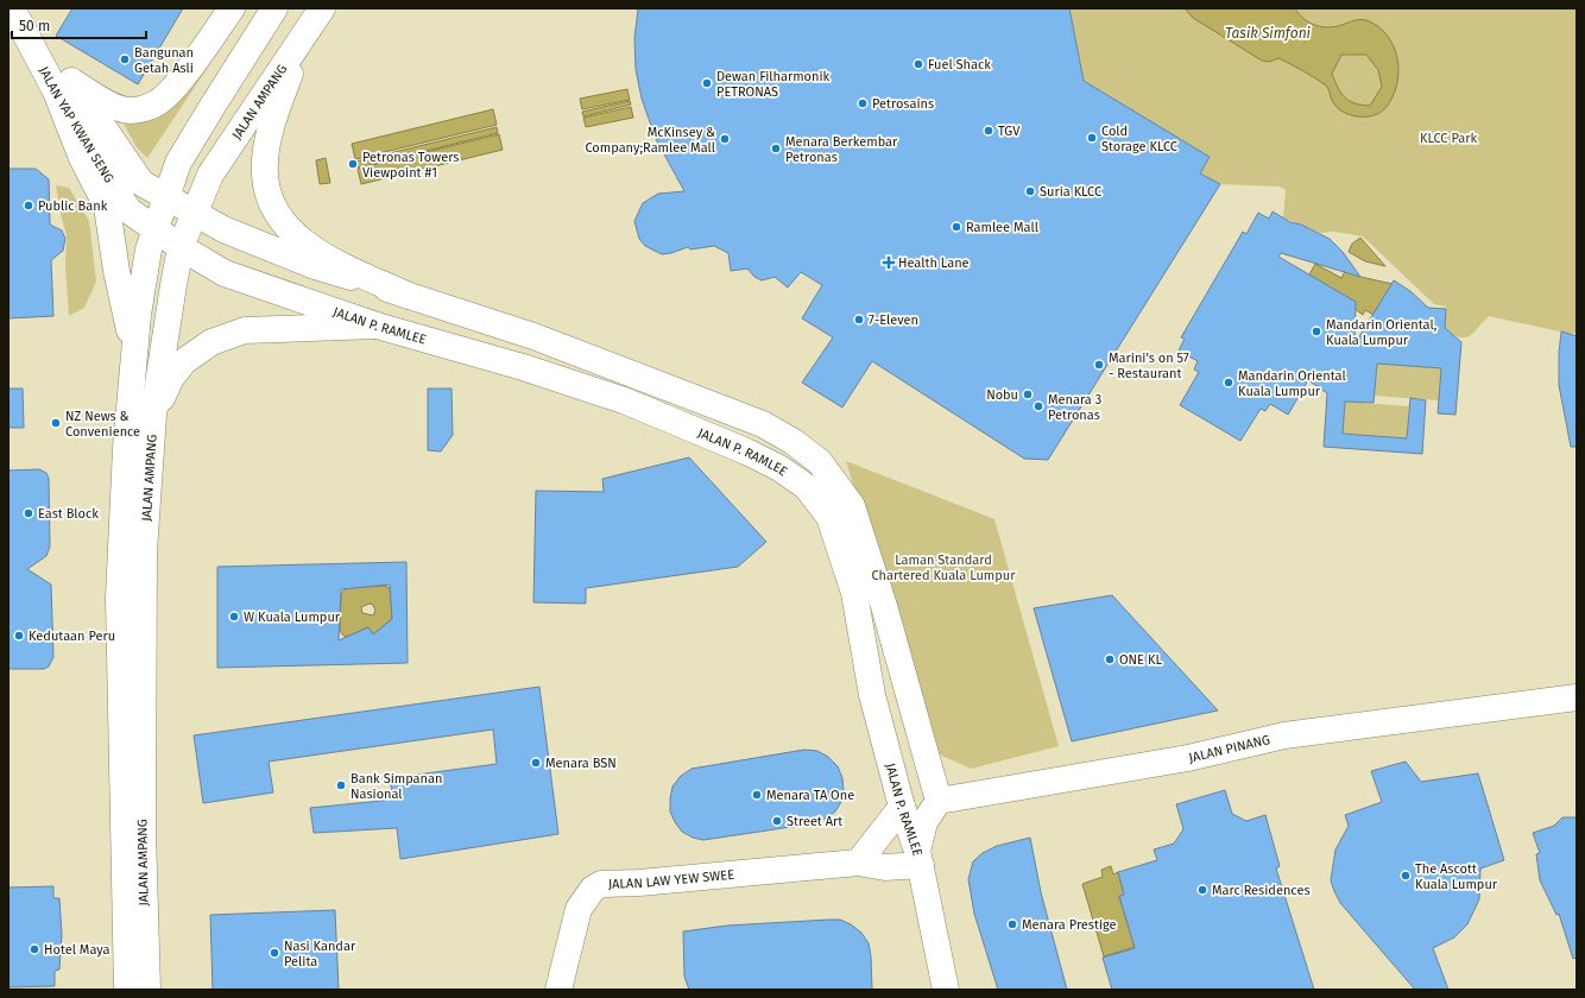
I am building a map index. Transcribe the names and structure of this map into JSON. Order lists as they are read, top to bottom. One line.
{"streets":{"street":["JALAN AMPANG","JALAN YAP KWAN SENG","JALAN P. RAMLEE","JALAN PINANG","JALAN LAW YEW SWEE"]},"crossings":[["JALAN AMPANG","JALAN YAP KWAN SENG"],["JALAN AMPANG","JALAN P. RAMLEE"],["JALAN YAP KWAN SENG","JALAN P. RAMLEE"],["JALAN P. RAMLEE","JALAN LAW YEW SWEE"]],"water":["Tasik Simfoni"],"parks":["KLCC Park","Laman Standard Chartered Kuala Lumpur"],"places":{"other":["Bangunan Getah Asli","Fuel Shack","Dewan Filharmonik PETRONAS","Petrosains","TGV","Cold Storage KLCC","McKinsey & Company;Ramlee Mall","Menara Berkembar Petronas","Petronas Towers Viewpoint #1","Suria KLCC","Public Bank","Ramlee Mall","7-Eleven","Mandarin Oriental, Kuala Lumpur","Marini's on 57 - Restaurant","Mandarin Oriental Kuala Lumpur","Nobu","Menara 3 Petronas","NZ News & Convenience","East Block","W Kuala Lumpur","Kedutaan Peru","ONE KL","Menara BSN","Bank Simpanan Nasional","Menara TA One","Street Art","The Ascott Kuala Lumpur","Marc Residences","Menara Prestige","Hotel Maya","Nasi Kandar Pelita"],"health":["Health Lane"]},"scale_bar":"50 m"}
